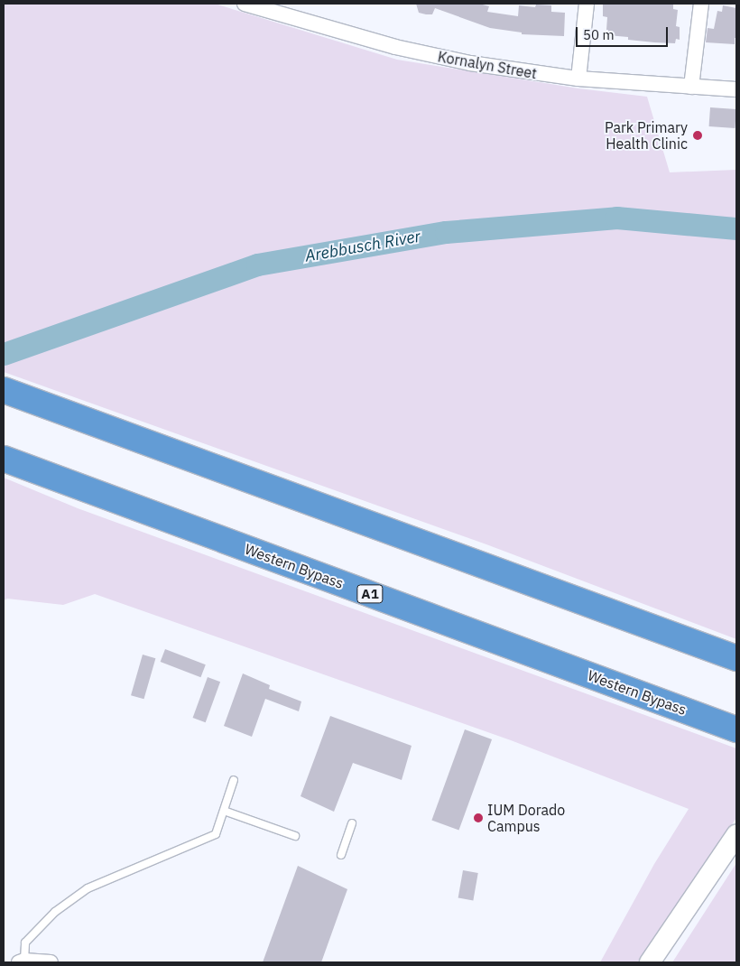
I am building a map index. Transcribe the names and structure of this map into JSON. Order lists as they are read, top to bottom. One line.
{"streets":{"highway":["Western Bypass","A1"],"street":["Kornalyn Street"]},"water":["Arebbusch River"],"places":["Park Primary Health Clinic","IUM Dorado Campus"],"scale_bar":"50 m"}
